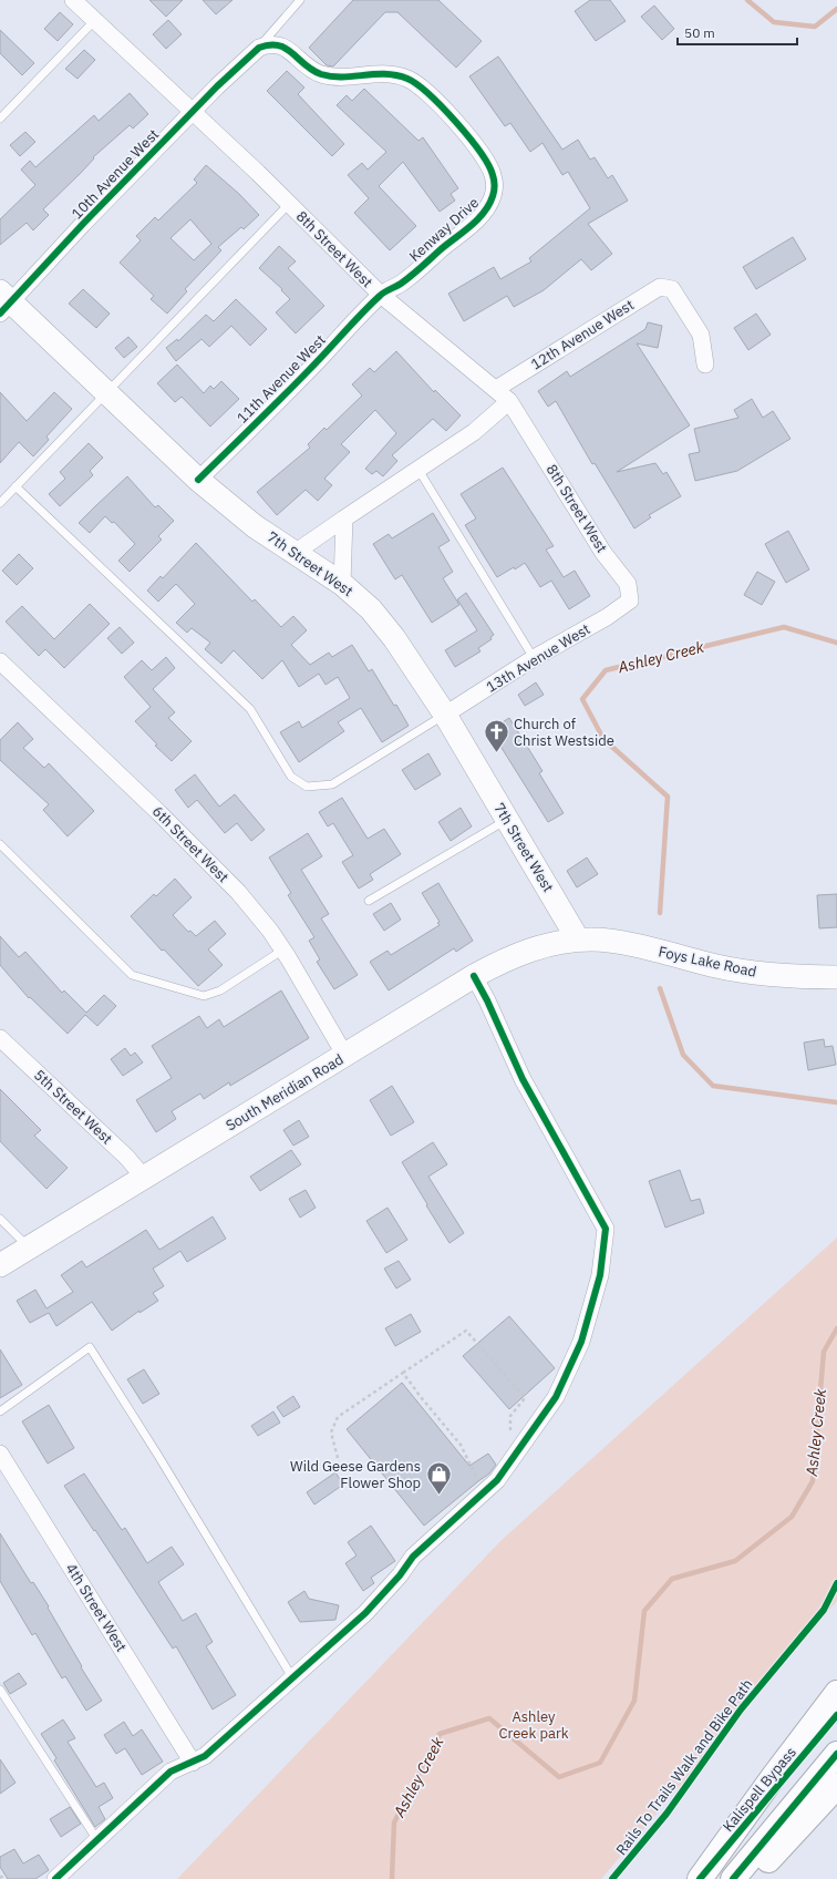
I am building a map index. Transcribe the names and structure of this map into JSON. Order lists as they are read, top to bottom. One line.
{"streets":{"highway":["Kalispell Bypass"],"street":["10th Avenue West","Kenway Drive","8th Street West","12th Avenue West","11th Avenue West","7th Street West","13th Avenue West","6th Street West","Foys Lake Road","South Meridian Road","5th Street West","4th Street West"],"cycle path":["Rails To Trails Walk and Bike Path"]},"crossings":[["10th Avenue West","Kenway Drive"],["10th Avenue West","8th Street West"],["10th Avenue West","7th Street West"],["Kenway Drive","8th Street West"],["Kenway Drive","11th Avenue West"],["8th Street West","12th Avenue West"],["8th Street West","11th Avenue West"],["8th Street West","13th Avenue West"],["11th Avenue West","7th Street West"],["7th Street West","13th Avenue West"],["7th Street West","Foys Lake Road"],["7th Street West","South Meridian Road"],["6th Street West","South Meridian Road"],["Foys Lake Road","South Meridian Road"],["South Meridian Road","5th Street West"]],"water":["Ashley Creek"],"parks":["Ashley Creek park"],"places":{"church":["Church of Christ Westside"],"shop":["Wild Geese Gardens Flower Shop"]},"scale_bar":"50 m"}
